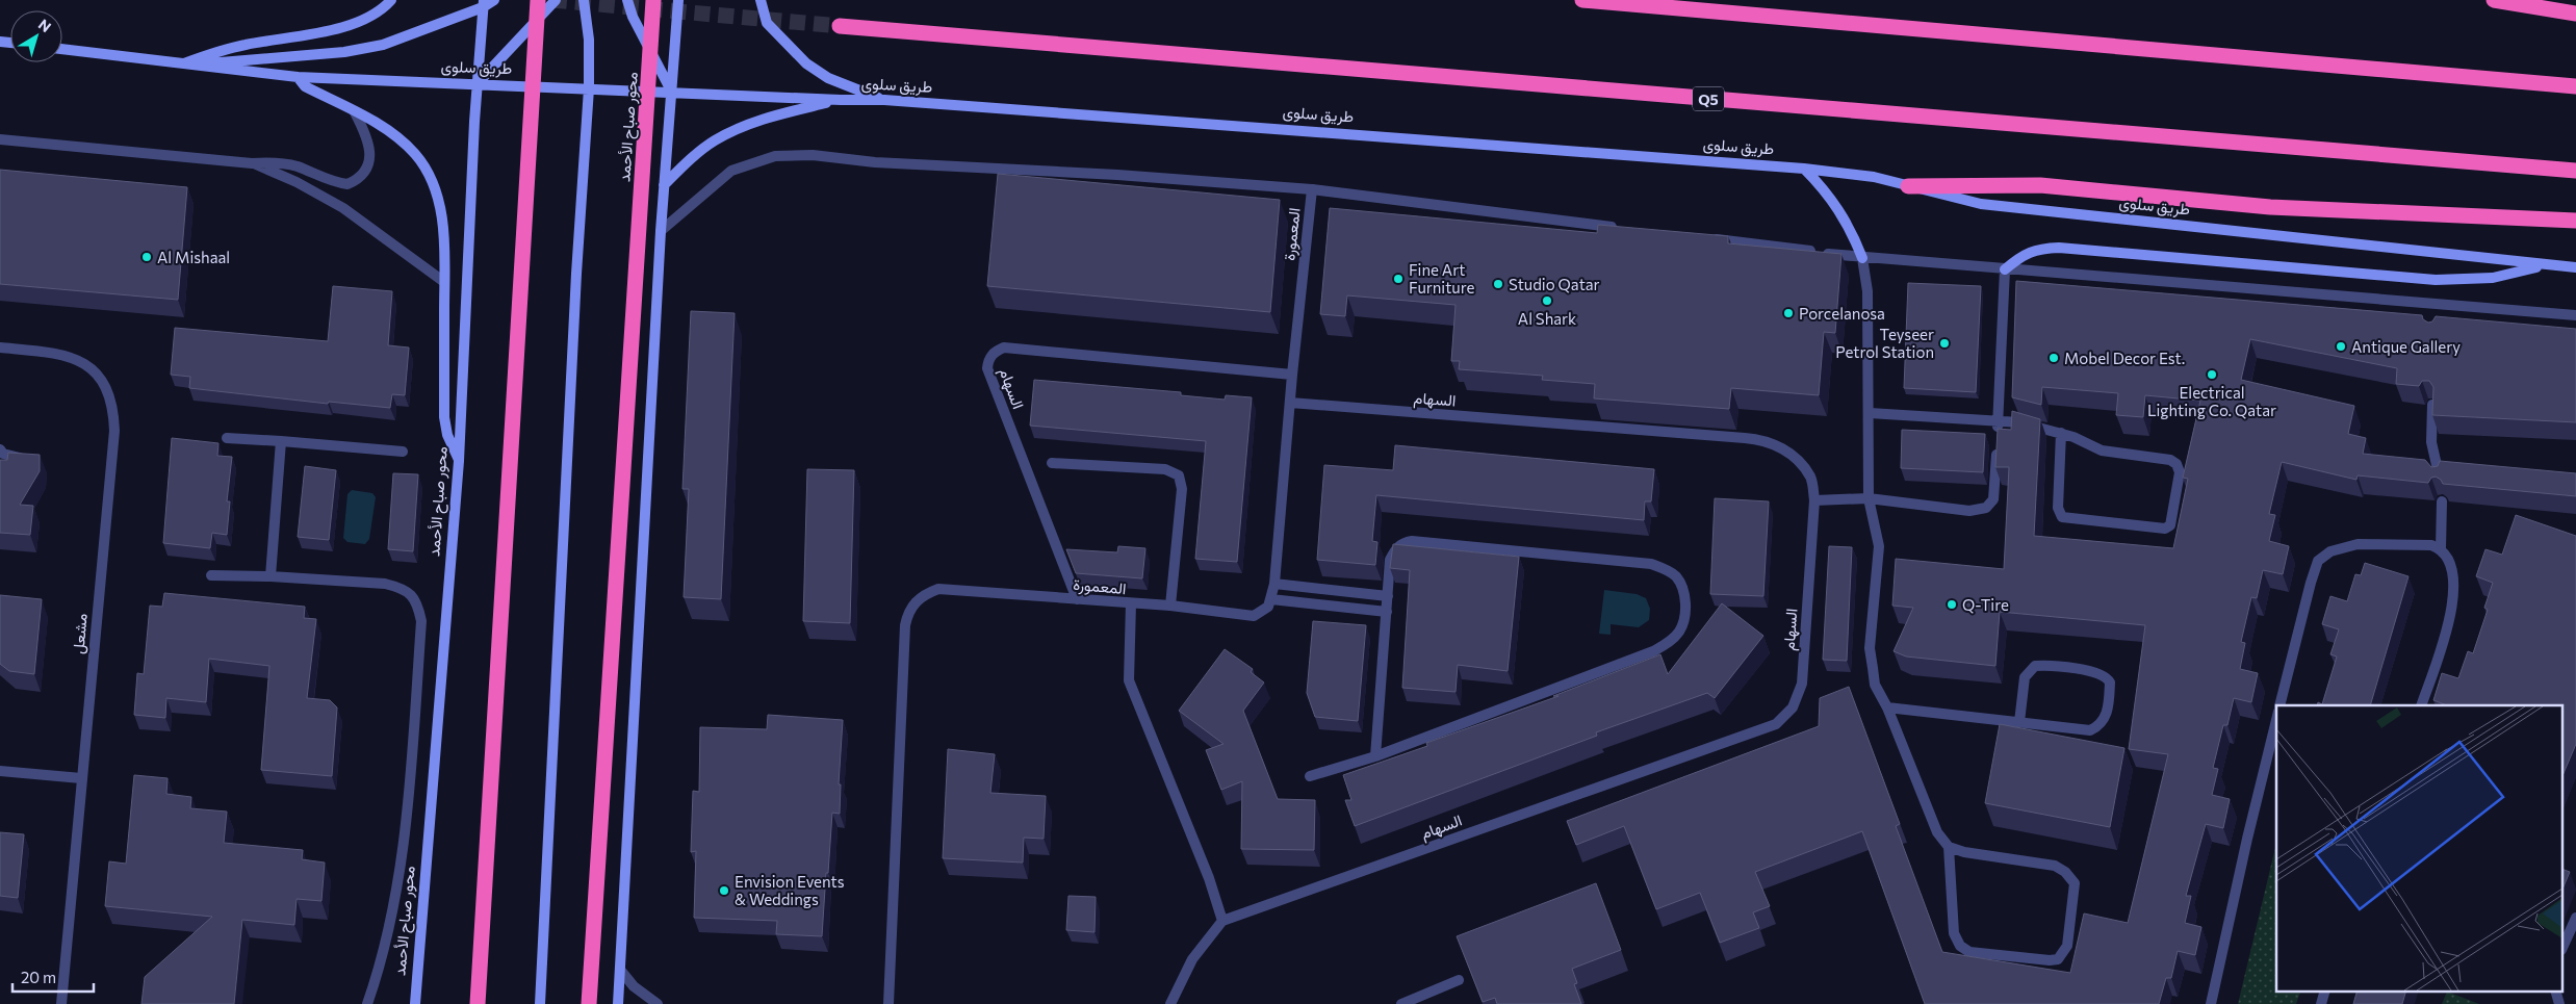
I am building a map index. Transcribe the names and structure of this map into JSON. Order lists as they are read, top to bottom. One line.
{"streets":{"highway":["Q5","محور صباح الأحمد"],"main road":["طريق سلوى"],"street":["المعمورة","السهام","مشعل"]},"crossings":[["طريق سلوى","محور صباح الأحمد"],["المعمورة","السهام"]],"places":["Al Mishaal","Fine Art Furniture","Studio Qatar","Al Shark","Porcelanosa","Teyseer Petrol Station","Antique Gallery","Mobel Decor Est.","Electrical Lighting Co. Qatar","Q-Tire","Envision Events & Weddings"],"scale_bar":"20 m","north":"top right"}
